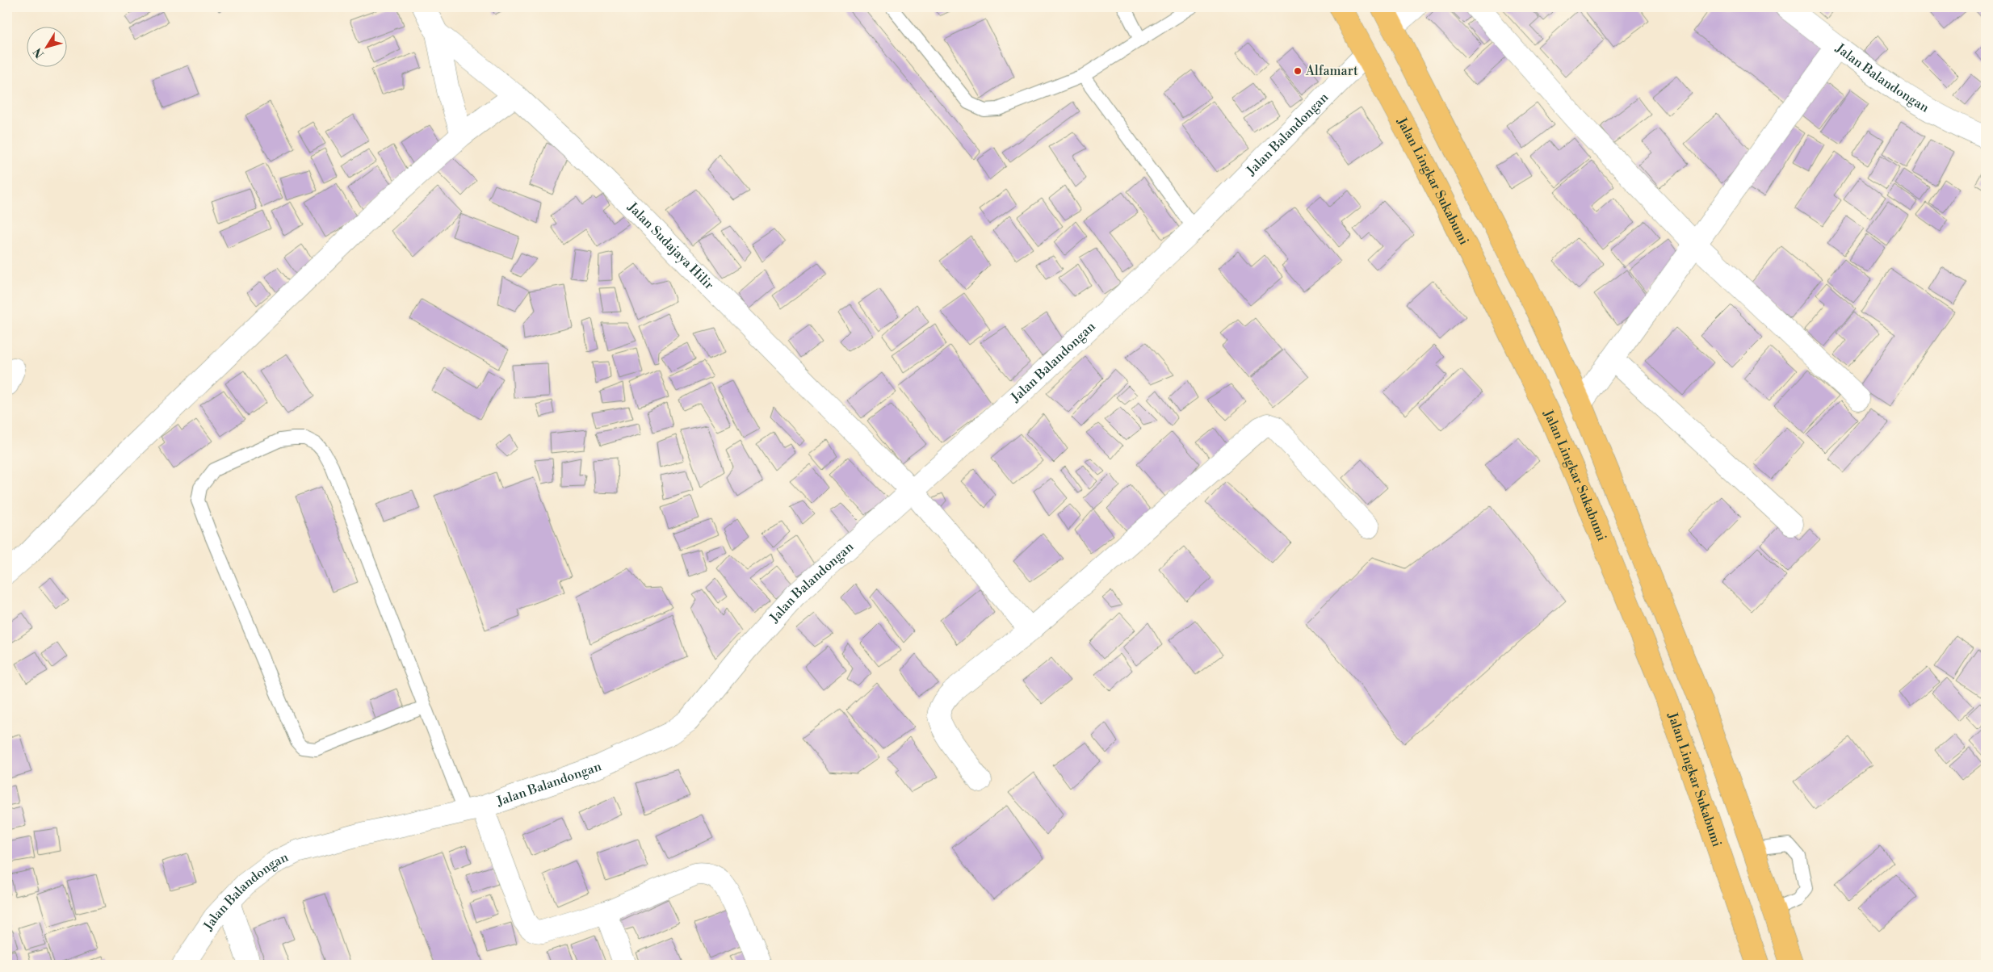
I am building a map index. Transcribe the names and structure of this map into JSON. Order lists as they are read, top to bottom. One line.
{"streets":{"main road":["Jalan Lingkar Sukabumi"],"street":["Jalan Balandongan","Jalan Sudajaya Hilir"]},"crossings":[["Jalan Balandongan","Jalan Lingkar Sukabumi"],["Jalan Balandongan","Jalan Sudajaya Hilir"]],"places":["Alfamart"],"north":"bottom left"}
